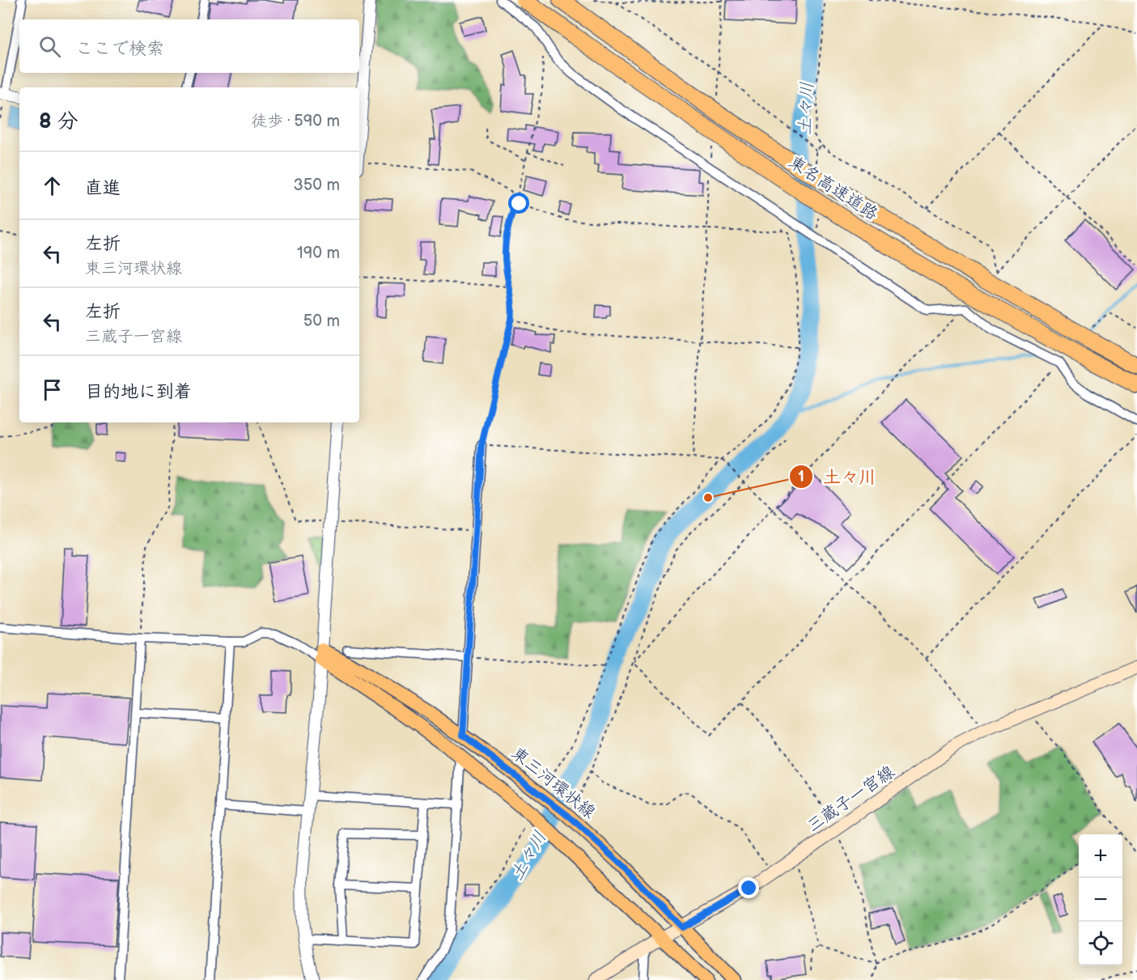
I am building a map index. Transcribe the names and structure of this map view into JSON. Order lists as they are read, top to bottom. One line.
{"streets":{"highway":["東名高速道路"],"main road":["東三河環状線","三蔵子一宮線"]},"crossings":[["東三河環状線","三蔵子一宮線"]],"water":["土々川"],"places":["土々川"],"page":{"search":"ここで検索","heading":["8 分","徒歩 · 590 m"],"list":[["直進","350 m"],["左折","東三河環状線","190 m"],["左折","三蔵子一宮線","50 m"],"目的地に到着"],"map_buttons":["+","−"]}}
